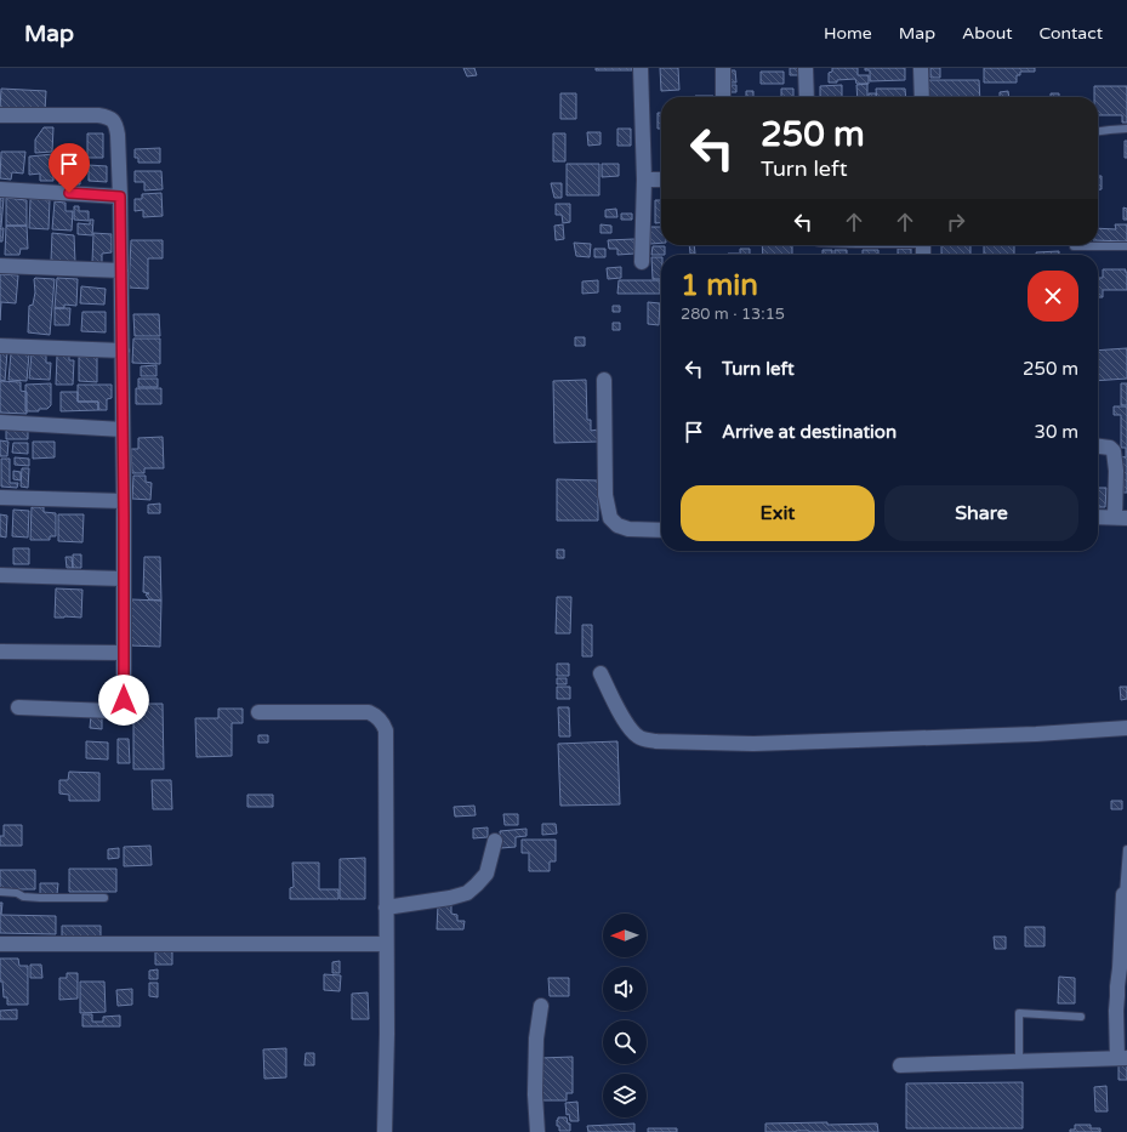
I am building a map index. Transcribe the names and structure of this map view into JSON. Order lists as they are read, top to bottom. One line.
{"north":"left","page":{"header":"Map","nav":["Home","Map","About","Contact"],"turn":["250 m","Turn left"],"heading":["1 min","280 m · 13:15"],"list":[{"name":"Turn left","value":"250 m"},{"name":"Arrive at destination","value":"30 m"}],"buttons":["Exit","Share"]}}
